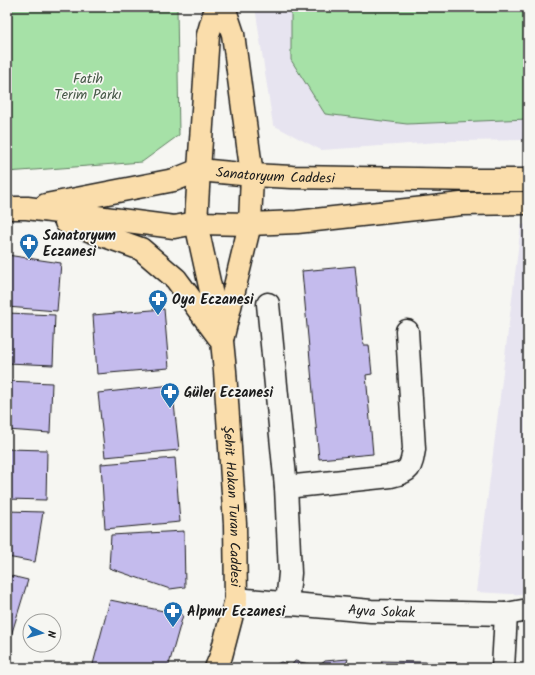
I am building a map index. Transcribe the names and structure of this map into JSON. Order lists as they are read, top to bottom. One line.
{"streets":{"main road":["Sanatoryum Caddesi","Şehit Hakan Turan Caddesi"],"street":["Ayva Sokak"]},"crossings":[["Şehit Hakan Turan Caddesi","Ayva Sokak"]],"parks":["Fatih Terim Parkı"],"places":{"pharmacy":["Sanatoryum Eczanesi","Oya Eczanesi","Güler Eczanesi","Alpnur Eczanesi"]},"north":"right"}
